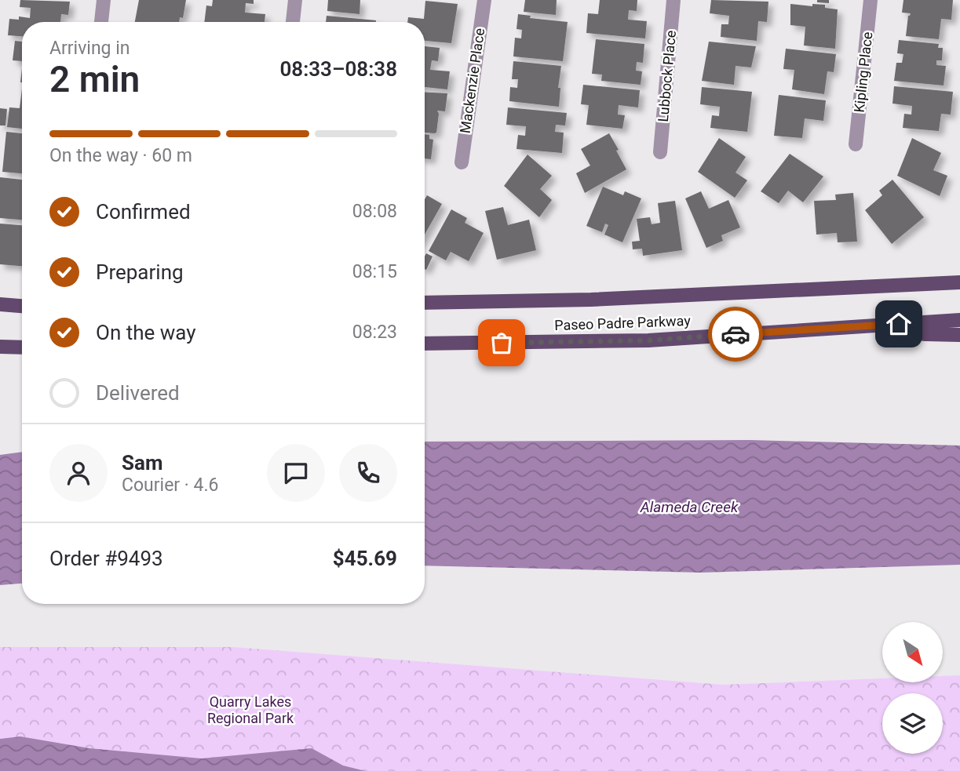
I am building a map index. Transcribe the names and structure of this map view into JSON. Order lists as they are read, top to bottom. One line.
{"streets":{"main road":["Paseo Padre Parkway"],"street":["Kipling Place","Lubbock Place","Mackenzie Place"]},"water":["Alameda Creek"],"parks":["Quarry Lakes Regional Park"],"north":"bottom right","page":{"heading":["2 min","Arriving in","08:33–08:38"],"panel":["Sam","Courier · 4.6","Order #9493","$45.69"],"bar":"On the way · 60 m","list":[["Confirmed","08:08"],["Preparing","08:15"],["On the way","08:23"],"Delivered"]}}
